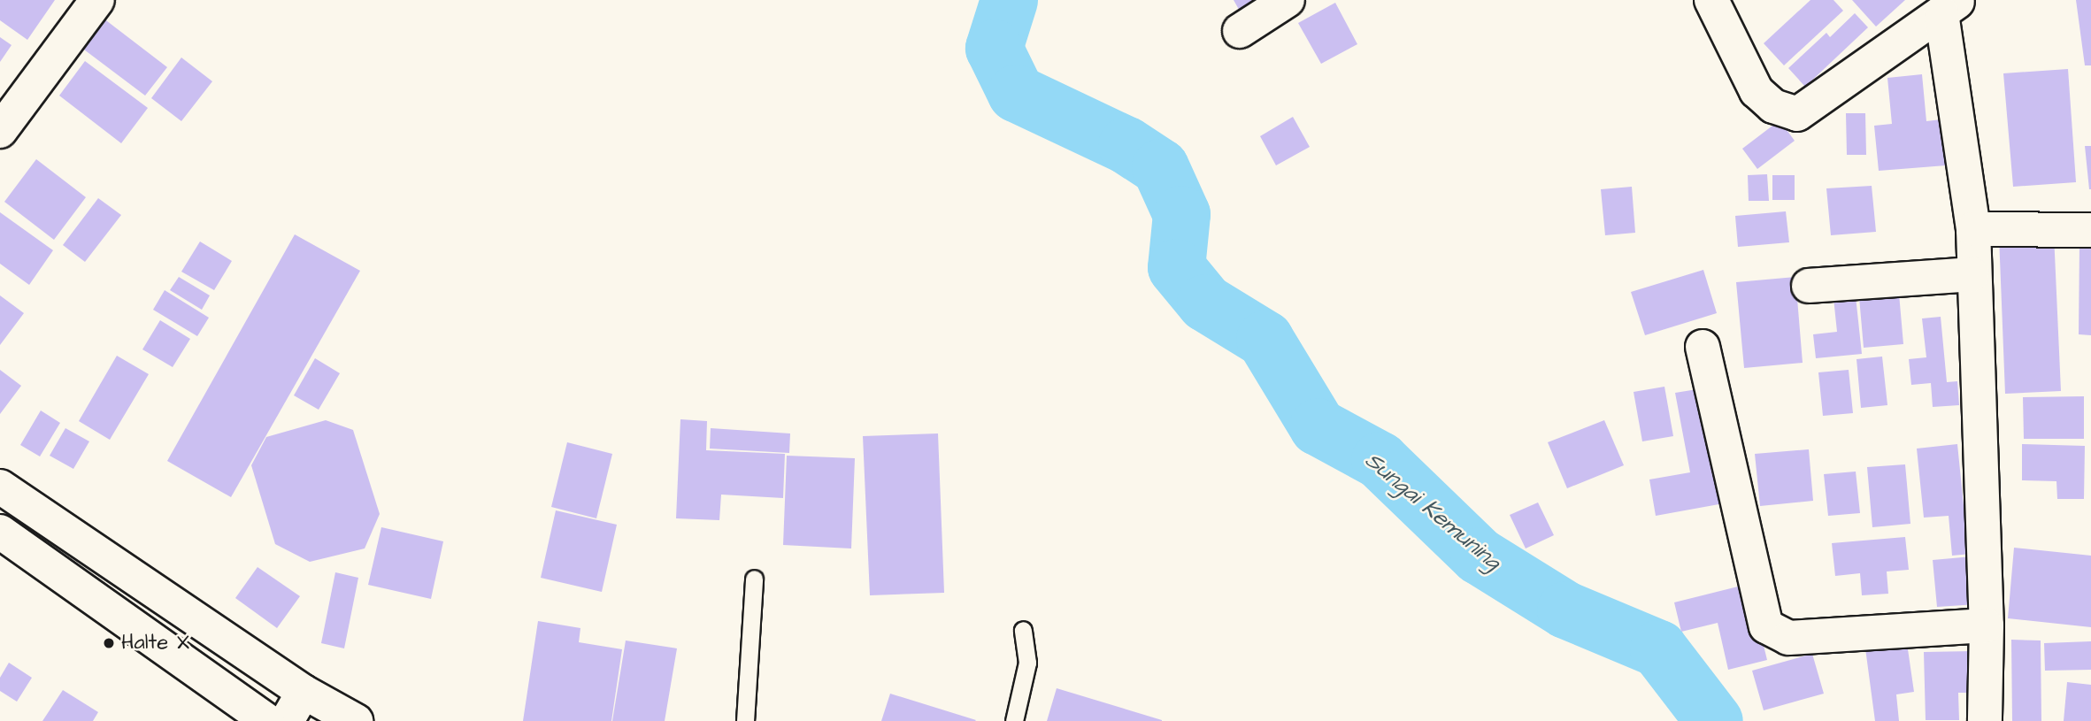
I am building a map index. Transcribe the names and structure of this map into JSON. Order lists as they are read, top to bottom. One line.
{"water":["Sungai Kemuning"],"places":["Halte X"]}
